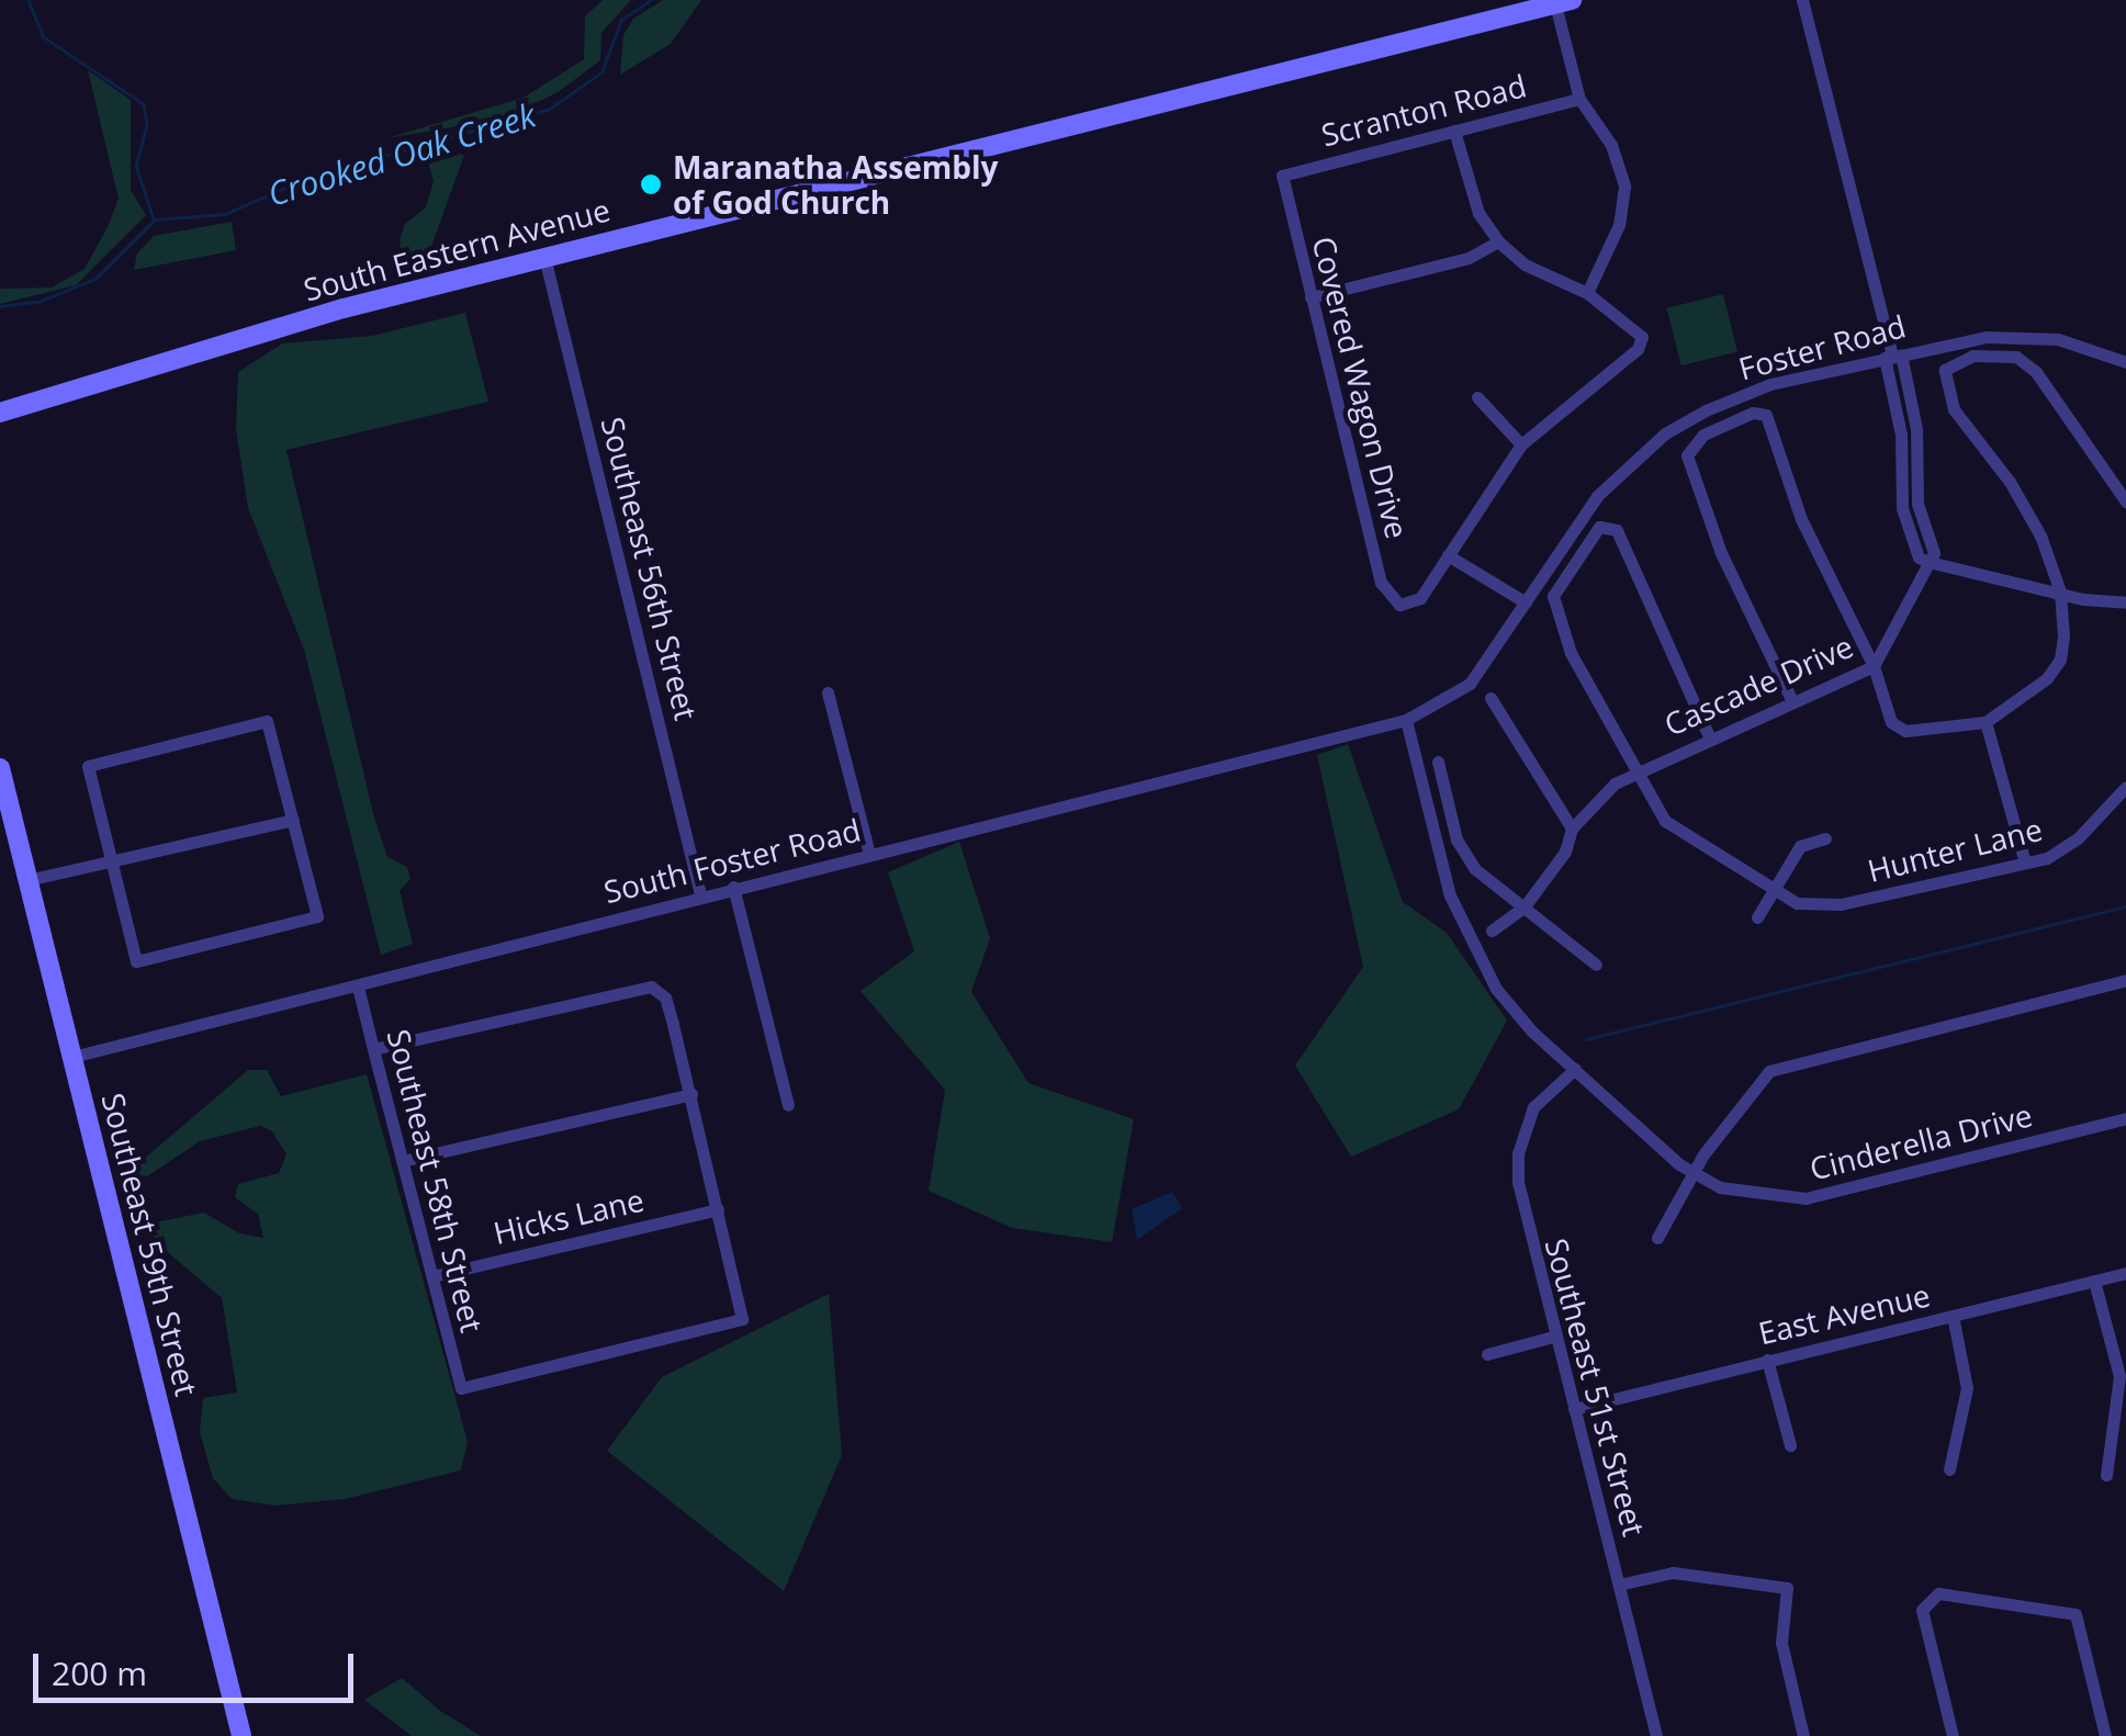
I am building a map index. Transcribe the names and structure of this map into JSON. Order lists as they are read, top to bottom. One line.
{"streets":{"main road":["South Eastern Avenue","Southeast 59th Street"],"street":["Scranton Road","Foster Road","Covered Wagon Drive","Southeast 56th Street","Cascade Drive","Hunter Lane","South Foster Road","Cinderella Drive","Southeast 58th Street","Hicks Lane","East Avenue","Southeast 51st Street"]},"crossings":[["Scranton Road","Covered Wagon Drive"],["South Eastern Avenue","Southeast 56th Street"],["Foster Road","South Foster Road"],["Foster Road","Cinderella Drive"],["Southeast 56th Street","South Foster Road"],["Cascade Drive","Hunter Lane"],["South Foster Road","Cinderella Drive"],["South Foster Road","Southeast 58th Street"],["South Foster Road","Southeast 59th Street"],["Cinderella Drive","Southeast 51st Street"],["Southeast 58th Street","Hicks Lane"],["East Avenue","Southeast 51st Street"]],"water":["Crooked Oak Creek"],"places":["Maranatha Assembly of God Church"],"scale_bar":"200 m"}
